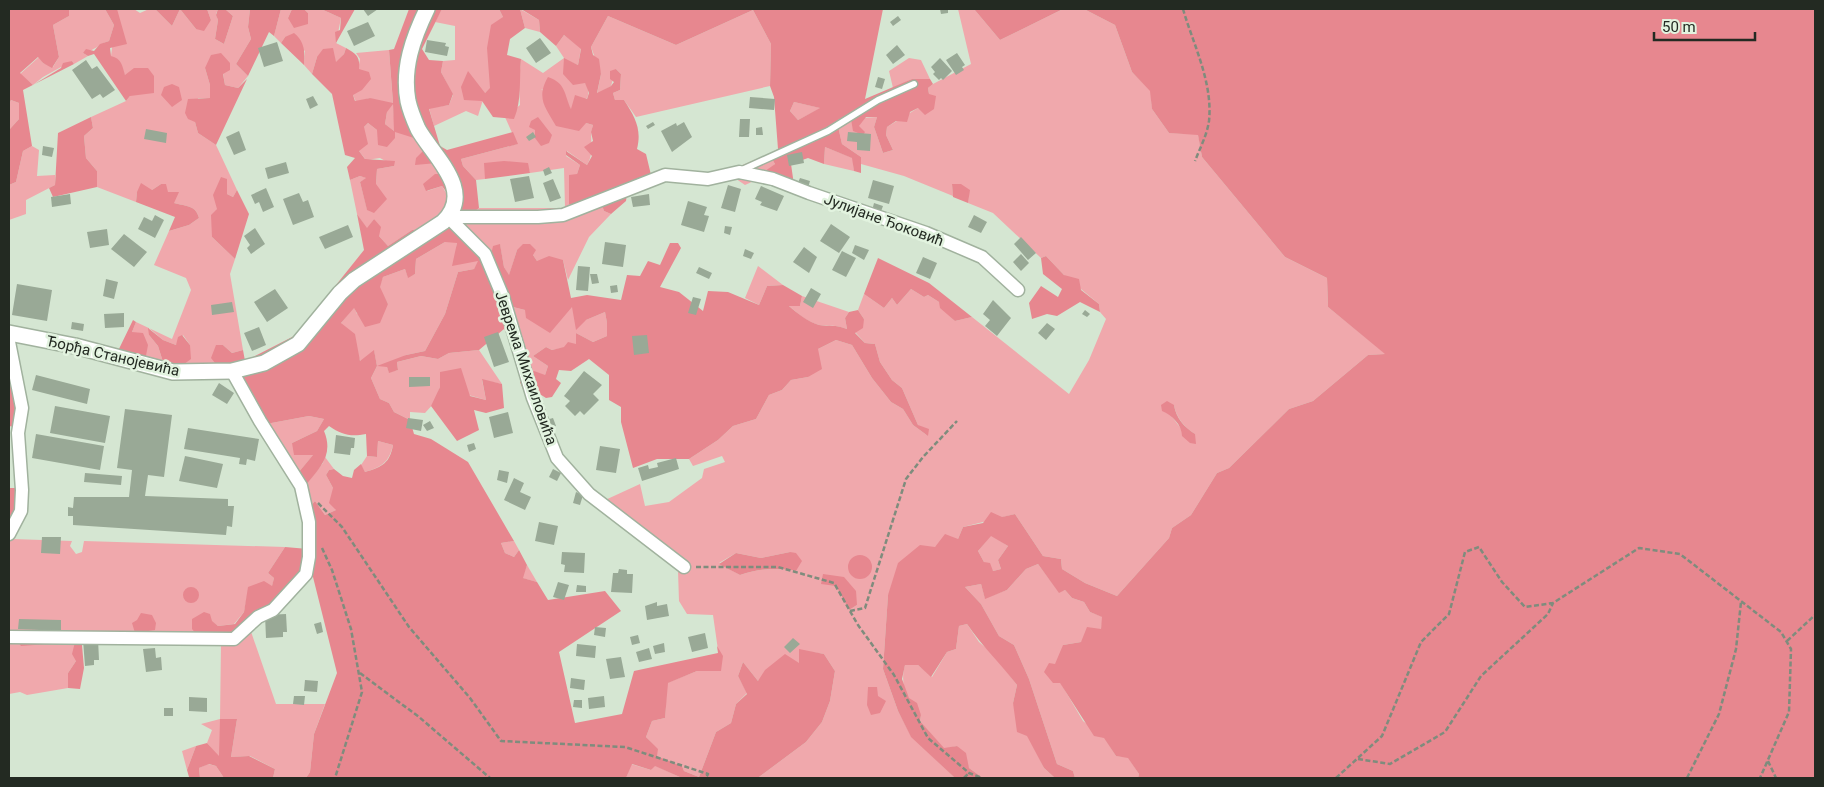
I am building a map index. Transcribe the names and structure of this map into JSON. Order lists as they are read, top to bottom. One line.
{"streets":{"street":["Јулијане Ђоковић","Ђорђа Станојевића","Јеврема Михаиловића"]},"crossings":[["Јулијане Ђоковић","Ђорђа Станојевића"],["Јулијане Ђоковић","Јеврема Михаиловића"],["Ђорђа Станојевића","Јеврема Михаиловића"]],"scale_bar":"50 m"}
